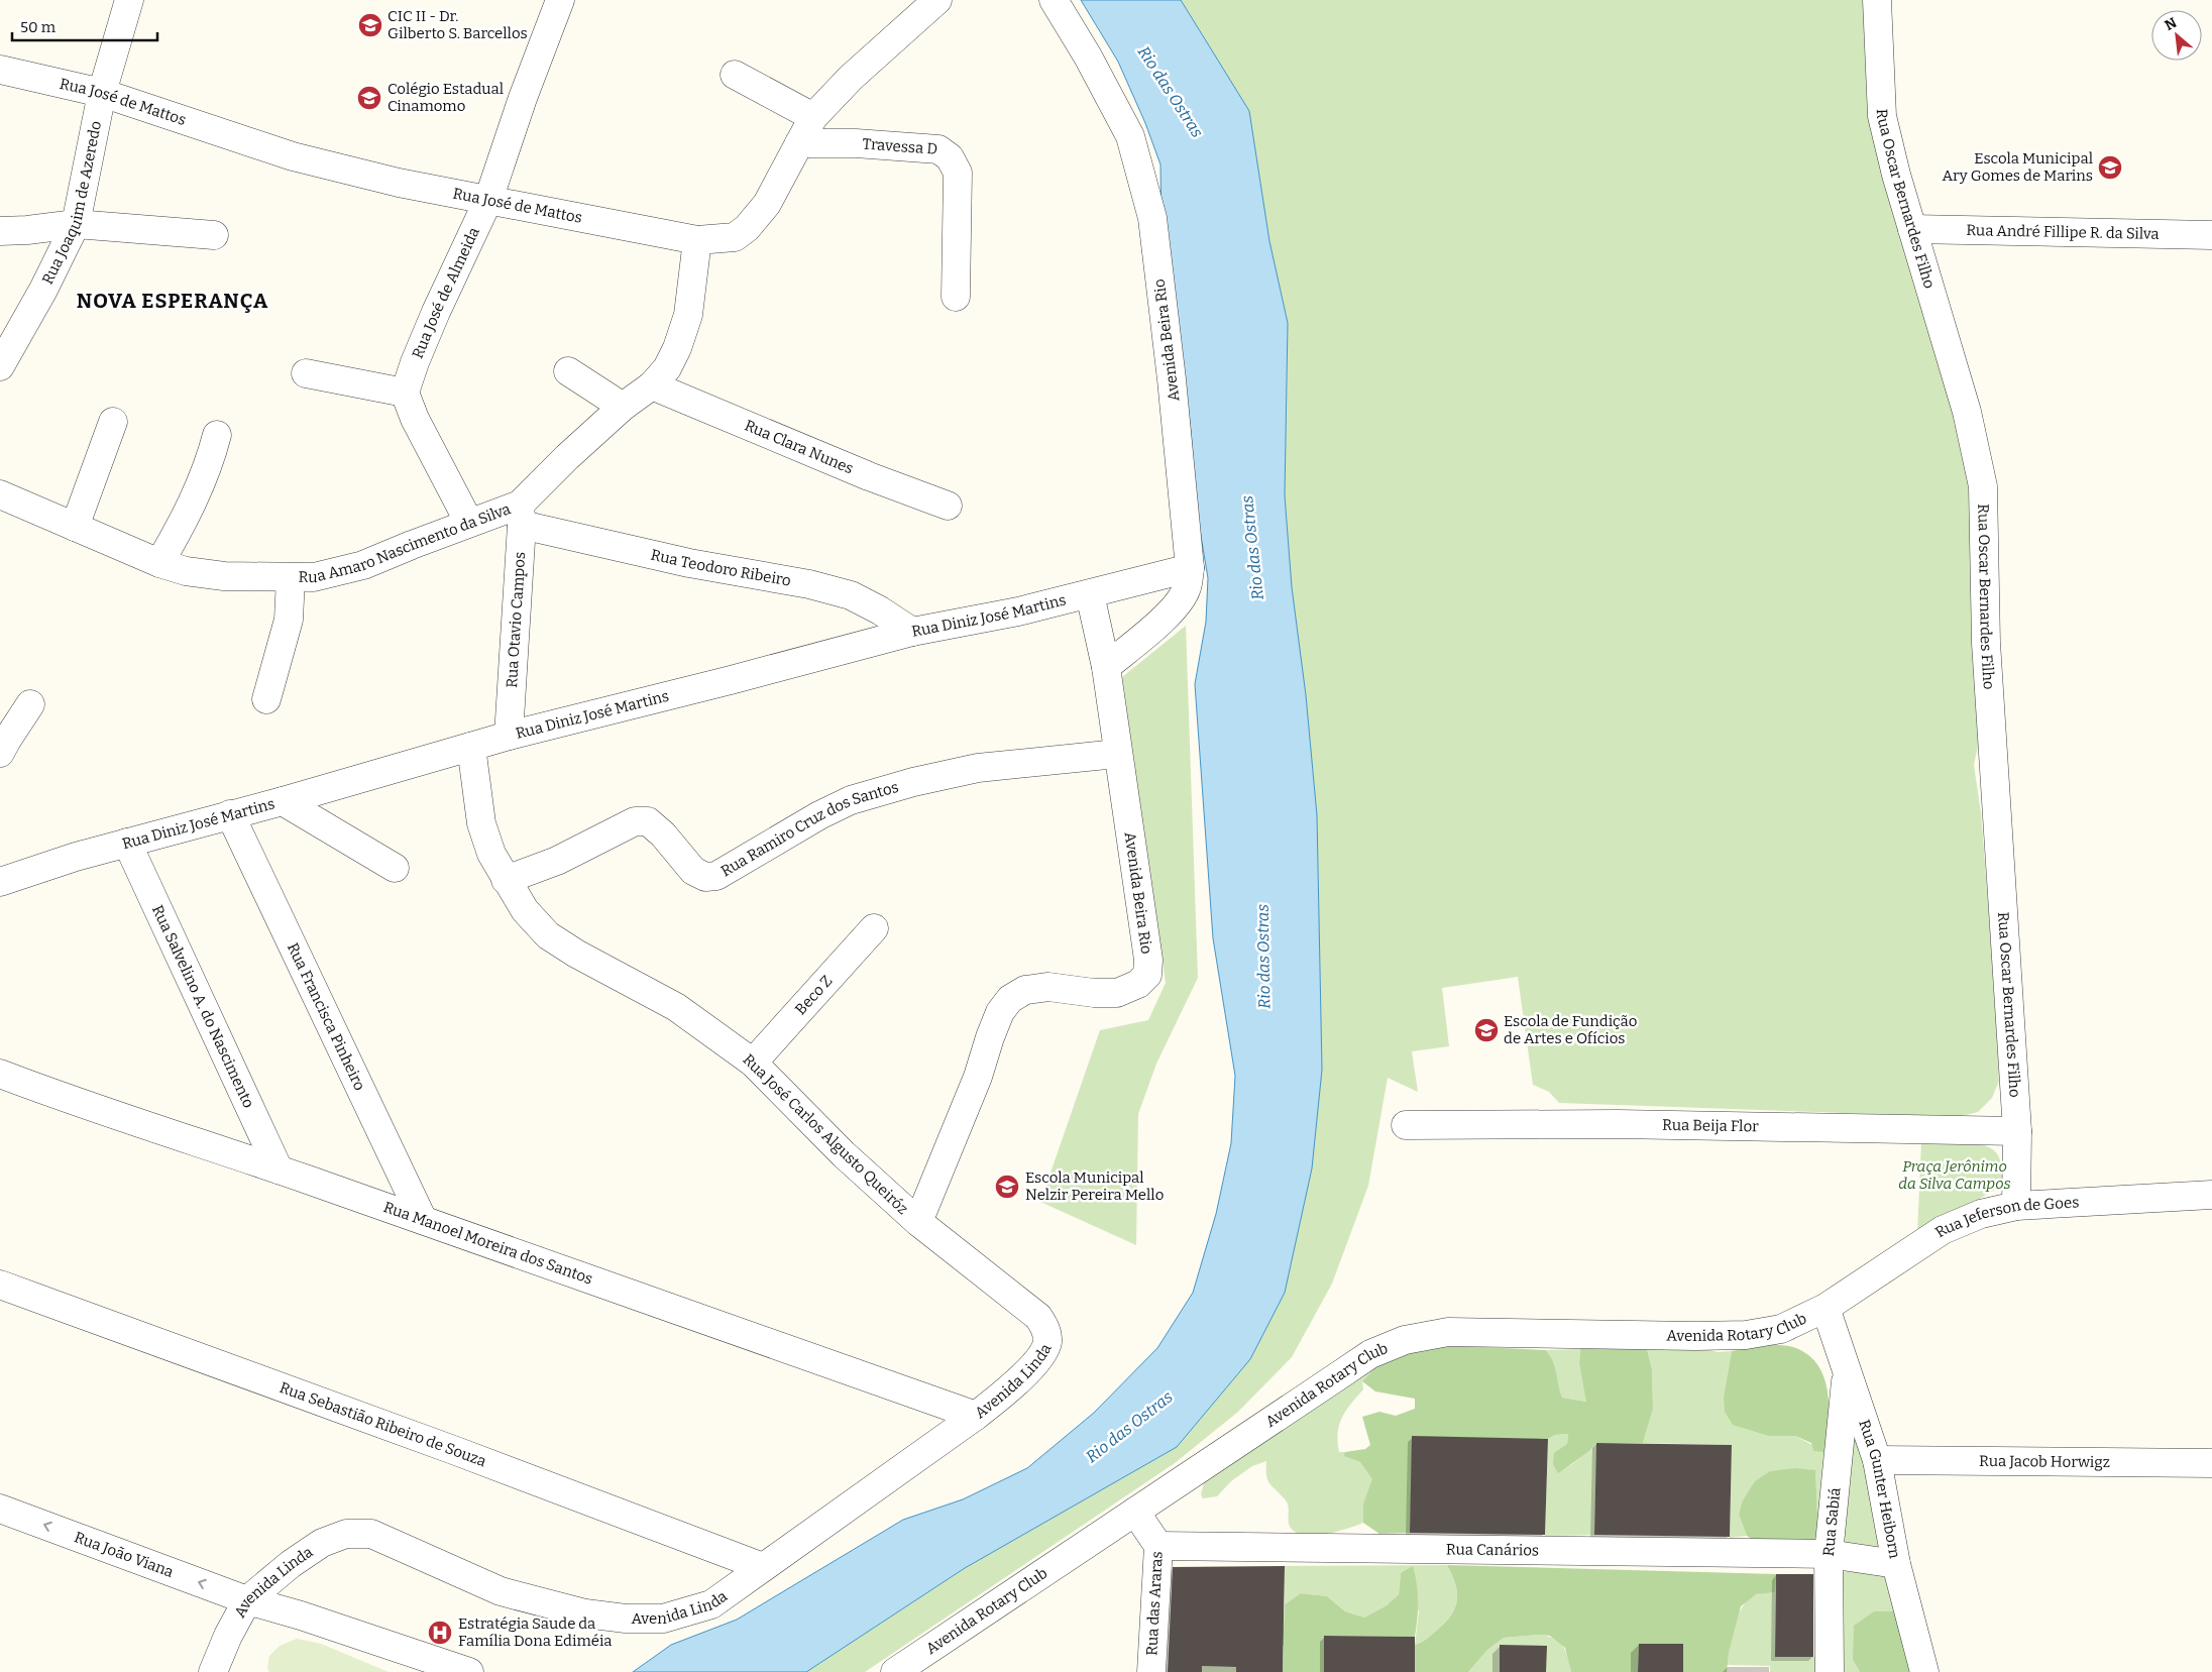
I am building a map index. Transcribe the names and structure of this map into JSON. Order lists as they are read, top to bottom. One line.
{"streets":{"street":["Rua José de Mattos","Travessa D","Rua Oscar Bernardes Filho","Rua Joaquim de Azeredo","Rua André Fillipe R. da Silva","Rua José de Almeida","Avenida Beira Rio","Rua Clara Nunes","Rua Amaro Nascimento da Silva","Rua Teodoro Ribeiro","Rua Diniz José Martins","Rua Otavio Campos","Rua Ramiro Cruz dos Santos","Beco Z","Rua Salvelino A. do Nascimento","Rua Francisca Pinheiro","Rua Beija Flor","Rua José Carlos Algusto Queiróz","Rua Jeferson de Goes","Rua Manoel Moreira dos Santos","Avenida Rotary Club","Avenida Linda","Rua Sebastião Ribeiro de Souza","Rua Jacob Horwigz","Rua Gunter Heiborn","Rua Sabiá","Rua Canários","Rua João Viana","Rua das Araras"]},"crossings":[["Rua José de Mattos","Travessa D"],["Rua José de Mattos","Rua Joaquim de Azeredo"],["Rua José de Mattos","Rua José de Almeida"],["Rua José de Mattos","Rua Amaro Nascimento da Silva"],["Rua Oscar Bernardes Filho","Rua André Fillipe R. da Silva"],["Rua Oscar Bernardes Filho","Rua Beija Flor"],["Rua Oscar Bernardes Filho","Rua Jeferson de Goes"],["Avenida Beira Rio","Rua Diniz José Martins"],["Avenida Beira Rio","Rua Ramiro Cruz dos Santos"],["Avenida Beira Rio","Rua José Carlos Algusto Queiróz"],["Rua Clara Nunes","Rua Amaro Nascimento da Silva"],["Rua Amaro Nascimento da Silva","Rua Teodoro Ribeiro"],["Rua Amaro Nascimento da Silva","Rua Otavio Campos"],["Rua Teodoro Ribeiro","Rua Diniz José Martins"],["Rua Teodoro Ribeiro","Rua Otavio Campos"],["Rua Diniz José Martins","Rua Otavio Campos"],["Rua Diniz José Martins","Rua Salvelino A. do Nascimento"],["Rua Diniz José Martins","Rua Francisca Pinheiro"],["Rua Diniz José Martins","Rua José Carlos Algusto Queiróz"],["Rua Ramiro Cruz dos Santos","Rua José Carlos Algusto Queiróz"],["Beco Z","Rua José Carlos Algusto Queiróz"],["Rua Salvelino A. do Nascimento","Rua Manoel Moreira dos Santos"],["Rua Francisca Pinheiro","Rua Manoel Moreira dos Santos"],["Rua José Carlos Algusto Queiróz","Avenida Linda"],["Rua Jeferson de Goes","Avenida Rotary Club"],["Rua Jeferson de Goes","Rua Gunter Heiborn"],["Rua Manoel Moreira dos Santos","Avenida Linda"],["Avenida Rotary Club","Rua Gunter Heiborn"],["Avenida Rotary Club","Rua das Araras"],["Avenida Linda","Rua Sebastião Ribeiro de Souza"],["Avenida Linda","Rua João Viana"],["Rua Jacob Horwigz","Rua Gunter Heiborn"],["Rua Gunter Heiborn","Rua Sabiá"],["Rua Gunter Heiborn","Rua Canários"],["Rua Sabiá","Rua Canários"],["Rua Canários","Rua das Araras"]],"one_way":["Rua João Viana"],"districts":["NOVA ESPERANÇA"],"water":["Rio das Ostras"],"parks":["Praça Jerônimo da Silva Campos"],"places":{"school or university":["CIC II - Dr. Gilberto S. Barcellos","Colégio Estadual Cinamomo","Escola Municipal Ary Gomes de Marins","Escola de Fundição de Artes e Ofícios","Escola Municipal Nelzir Pereira Mello"],"hospital":["Estratégia Saude da Família Dona Ediméia"]},"scale_bar":"50 m","north":"top left"}
